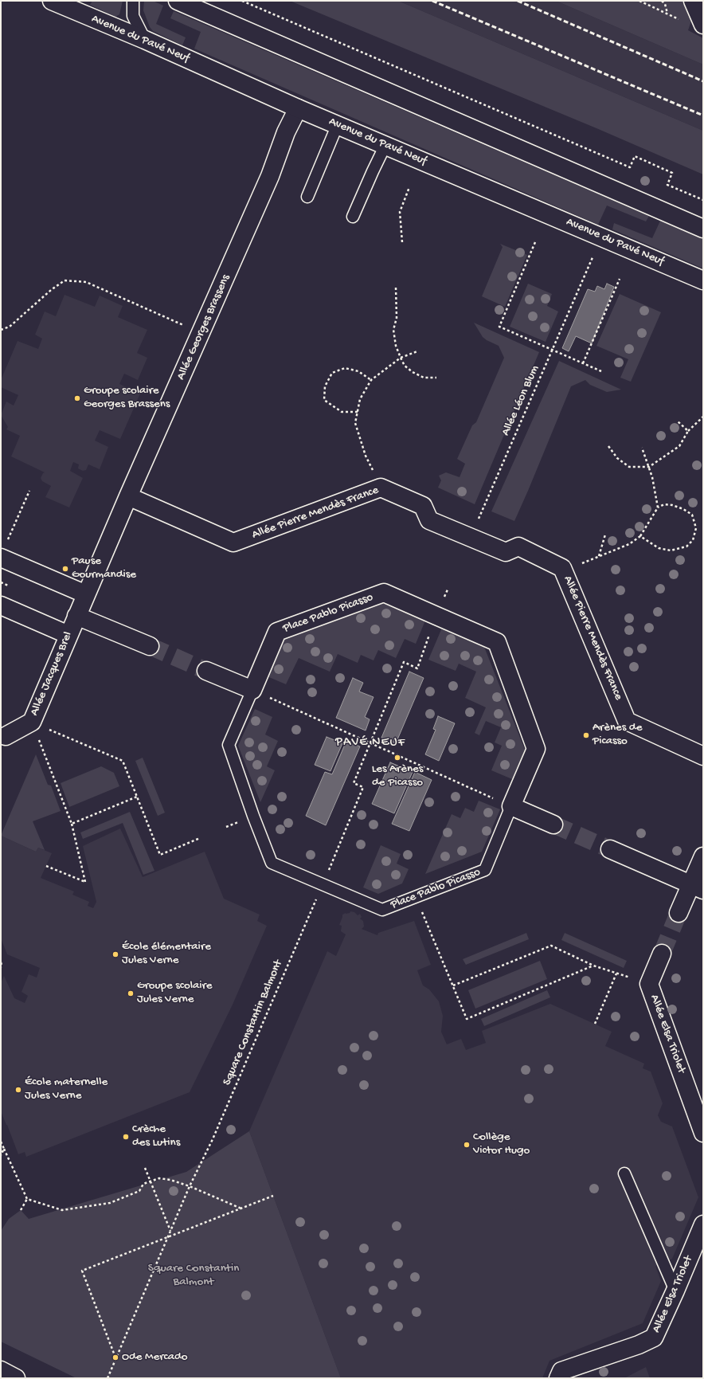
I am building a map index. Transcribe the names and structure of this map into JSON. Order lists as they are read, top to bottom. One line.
{"streets":{"street":["Avenue du Pavé Neuf","Allée Georges Brassens","Allée Pierre Mendès France","Place Pablo Picasso","Allée Jacques Brel","Allée Elsa Triolet"],"path":["Allée Léon Blum","Square Constantin Balmont"]},"crossings":[["Avenue du Pavé Neuf","Allée Georges Brassens"],["Allée Georges Brassens","Allée Pierre Mendès France"],["Allée Georges Brassens","Allée Jacques Brel"],["Allée Léon Blum","Allée Pierre Mendès France"],["Place Pablo Picasso","Square Constantin Balmont"]],"districts":["PAVÉ NEUF"],"parks":["Square Constantin Balmont"],"places":["Groupe scolaire Georges Brassens","Pause Gourmandise","Arènes de Picasso","Les Arènes de Picasso","École élémentaire Jules Verne","Groupe scolaire Jules Verne","École maternelle Jules Verne","Crèche des Lutins","Collège Victor Hugo","Ode Mercado"]}
